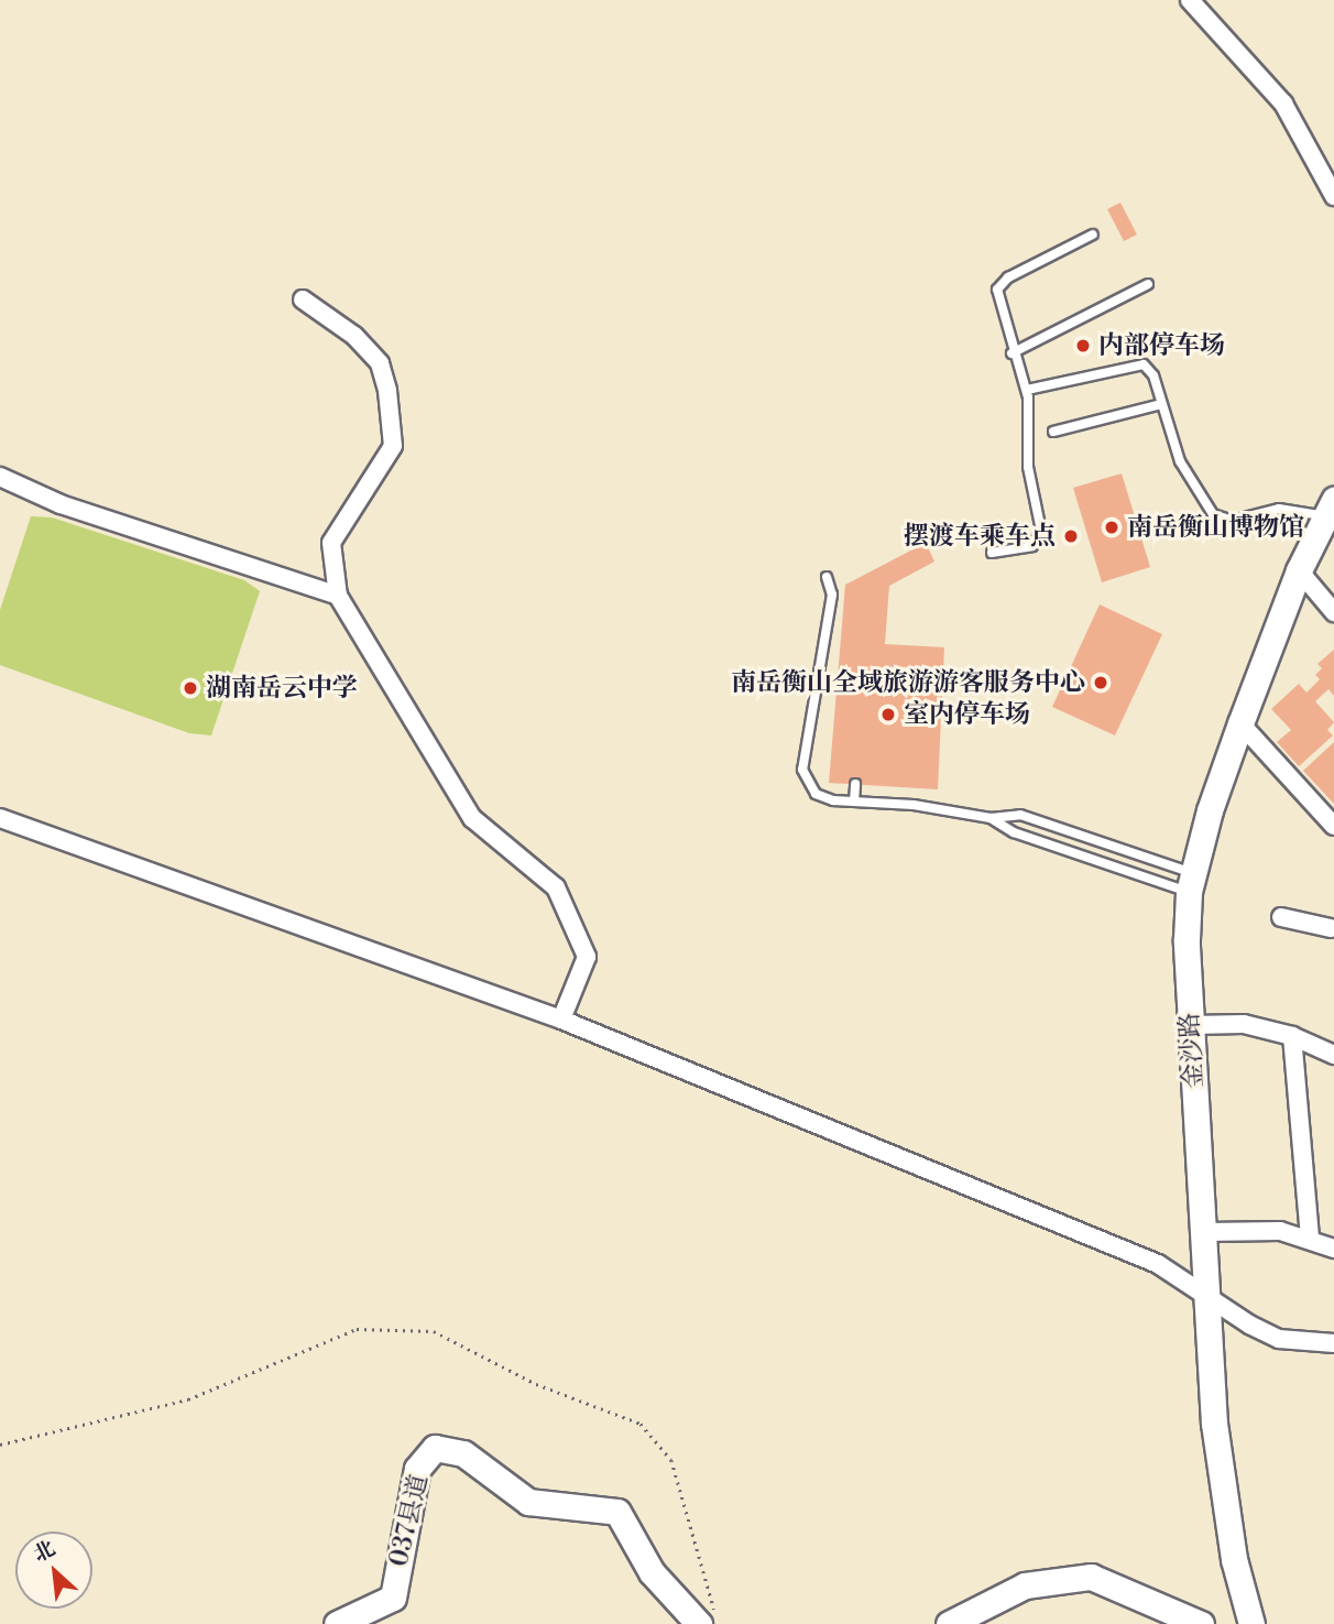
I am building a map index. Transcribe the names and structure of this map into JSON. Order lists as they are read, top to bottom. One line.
{"streets":{"main road":["金沙路","037县道"]},"places":["内部停车场","南岳衡山博物馆","摆渡车乘车点","南岳衡山全域旅游游客服务中心","湖南岳云中学","室内停车场"],"north":"top left"}
